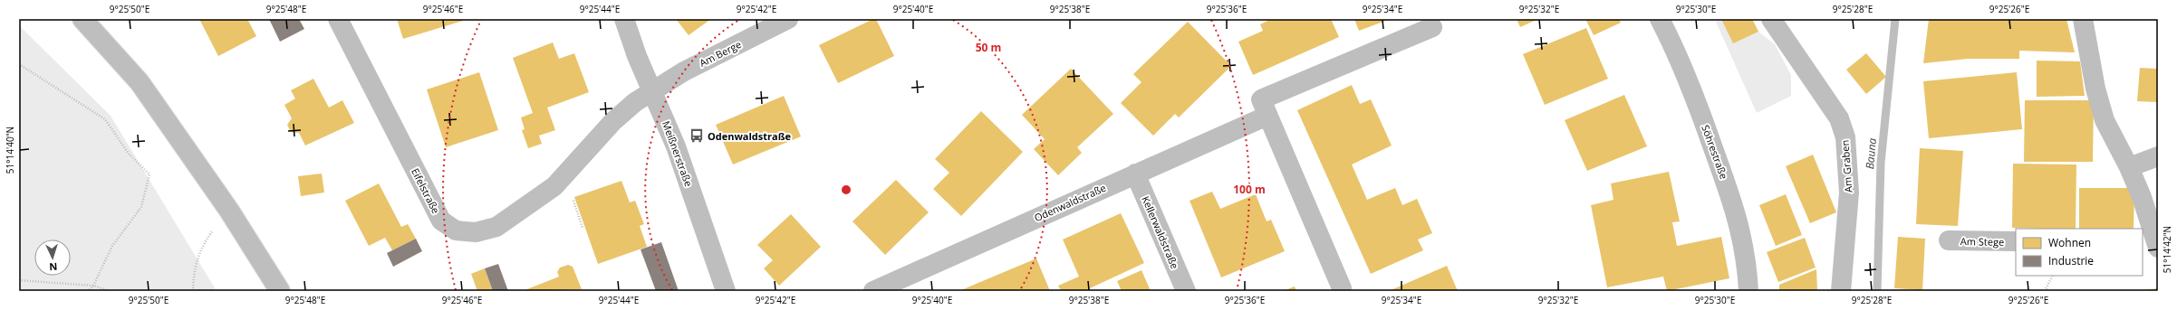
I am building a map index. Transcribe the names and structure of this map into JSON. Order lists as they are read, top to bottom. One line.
{"streets":{"street":["Am Berge","Söhrestraße","Meißnerstraße","Am Graben","Eifelstraße","Odenwaldstraße","Kellerwaldstraße","Am Stege"]},"crossings":[["Am Berge","Meißnerstraße"],["Am Berge","Eifelstraße"],["Meißnerstraße","Eifelstraße"],["Odenwaldstraße","Kellerwaldstraße"]],"water":["Bauna"],"places":{"bus stop":["Odenwaldstraße"]},"legend":["Wohnen","Industrie"],"north":"bottom","coordinates":["9°25'50\"E","9°25'48\"E","9°25'46\"E","9°25'44\"E","9°25'42\"E","9°25'40\"E","9°25'38\"E","9°25'36\"E","9°25'34\"E","9°25'32\"E","9°25'30\"E","9°25'28\"E","9°25'26\"E","51°14'40\"N","51°14'42\"N"],"rings":["50 m","100 m"]}
